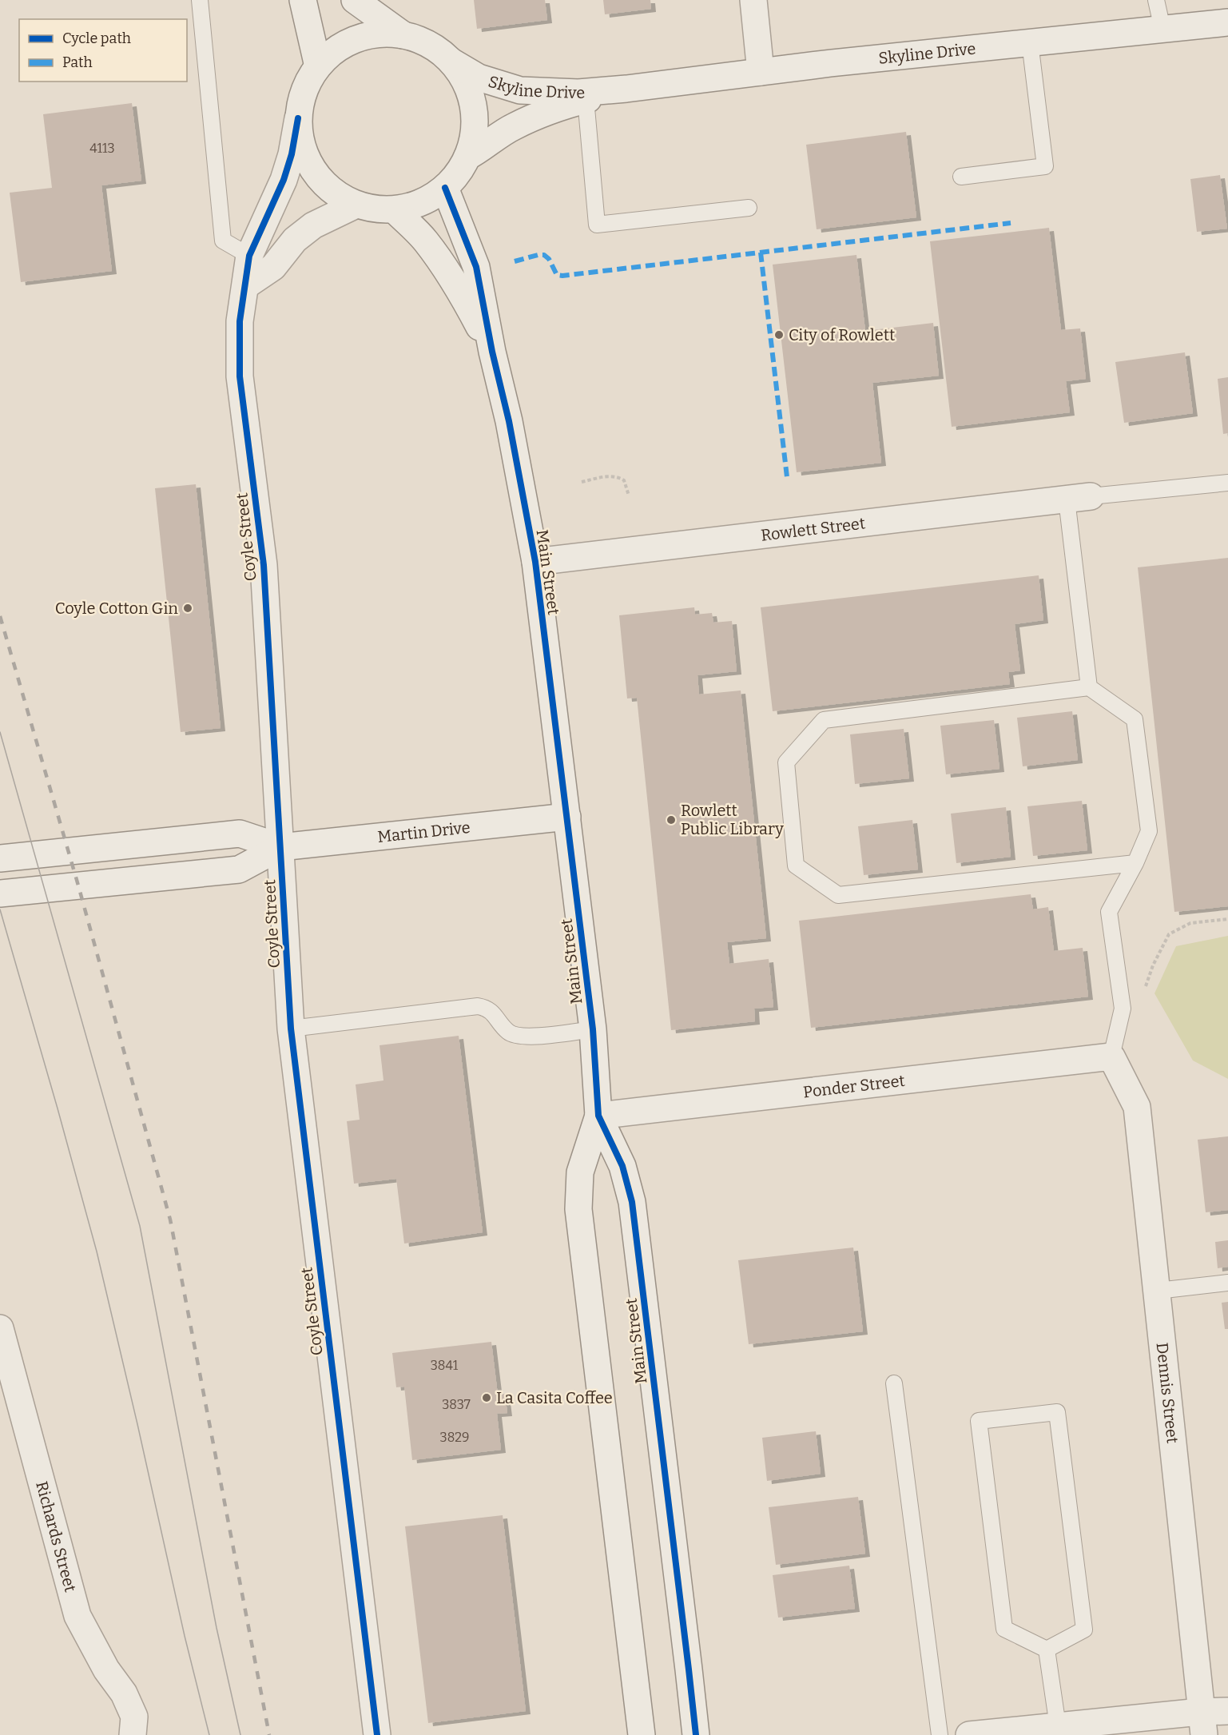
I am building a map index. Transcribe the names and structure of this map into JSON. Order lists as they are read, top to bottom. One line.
{"streets":{"street":["Skyline Drive","Rowlett Street","Coyle Street","Main Street","Martin Drive","Ponder Street","Dennis Street","Richards Street"]},"crossings":[["Rowlett Street","Main Street"],["Coyle Street","Martin Drive"],["Main Street","Martin Drive"],["Main Street","Ponder Street"],["Ponder Street","Dennis Street"]],"places":["City of Rowlett","Coyle Cotton Gin","Rowlett Public Library","La Casita Coffee"],"house_numbers":["4113","3841","3837","3829"],"legend":["Cycle path","Path"]}
